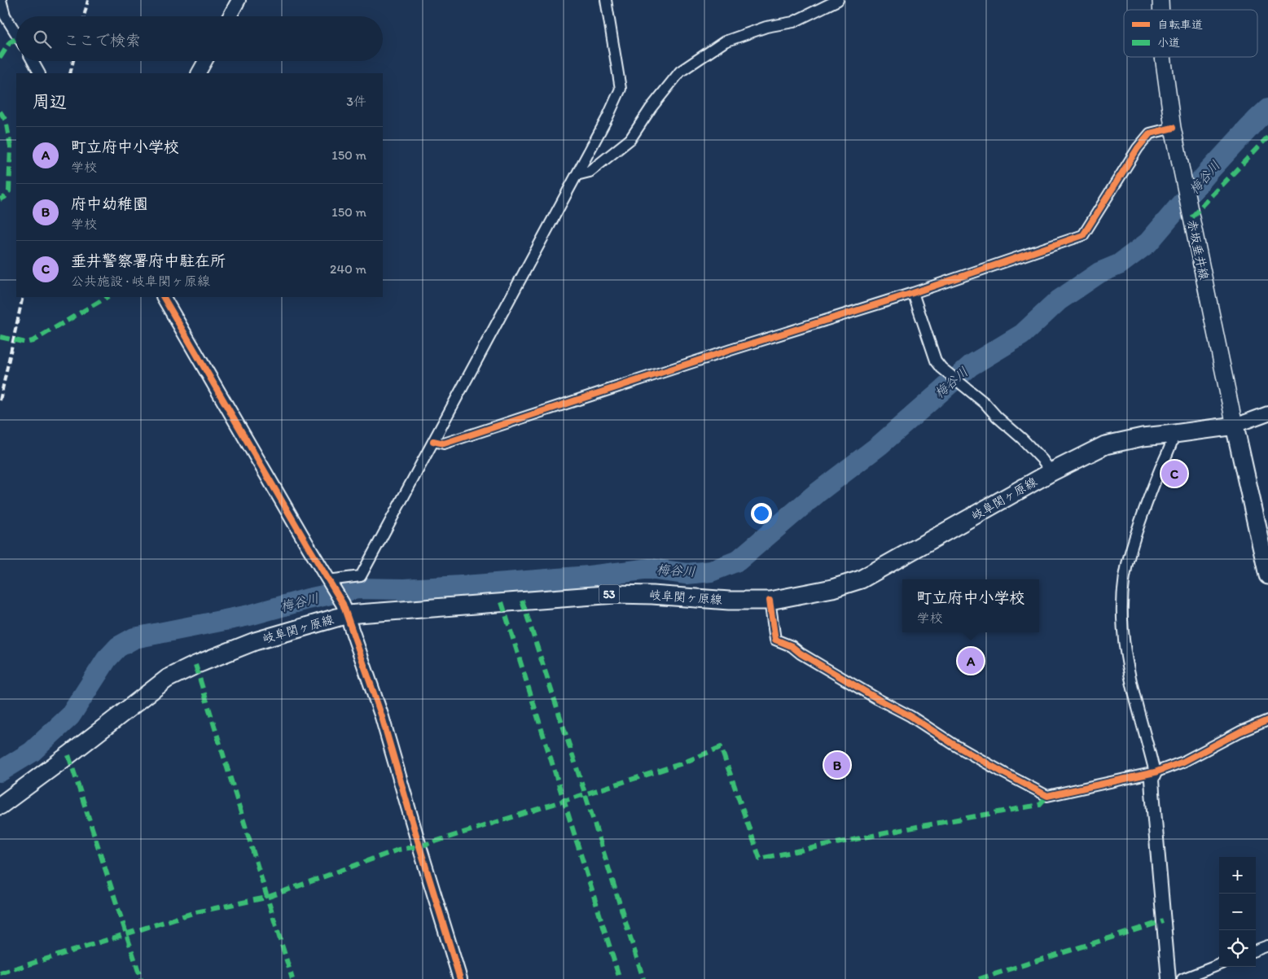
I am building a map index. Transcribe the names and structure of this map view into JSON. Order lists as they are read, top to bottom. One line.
{"streets":{"main road":["赤坂垂井線","岐阜関ヶ原線","53"]},"crossings":[["赤坂垂井線","岐阜関ヶ原線"]],"water":["梅谷川"],"legend":["自転車道","小道"],"page":{"search":"ここで検索","heading":["周辺","3件"],"list":[{"mark":"A","name":"町立府中小学校","note":"学校","value":"150 m"},{"mark":"B","name":"府中幼稚園","note":"学校","value":"150 m"},{"mark":"C","name":"垂井警察署府中駐在所","note":"公共施設 · 岐阜関ヶ原線","value":"240 m"}],"pins":["C","A","B"],"popup":["町立府中小学校","学校"],"map_buttons":["+","−"]}}
